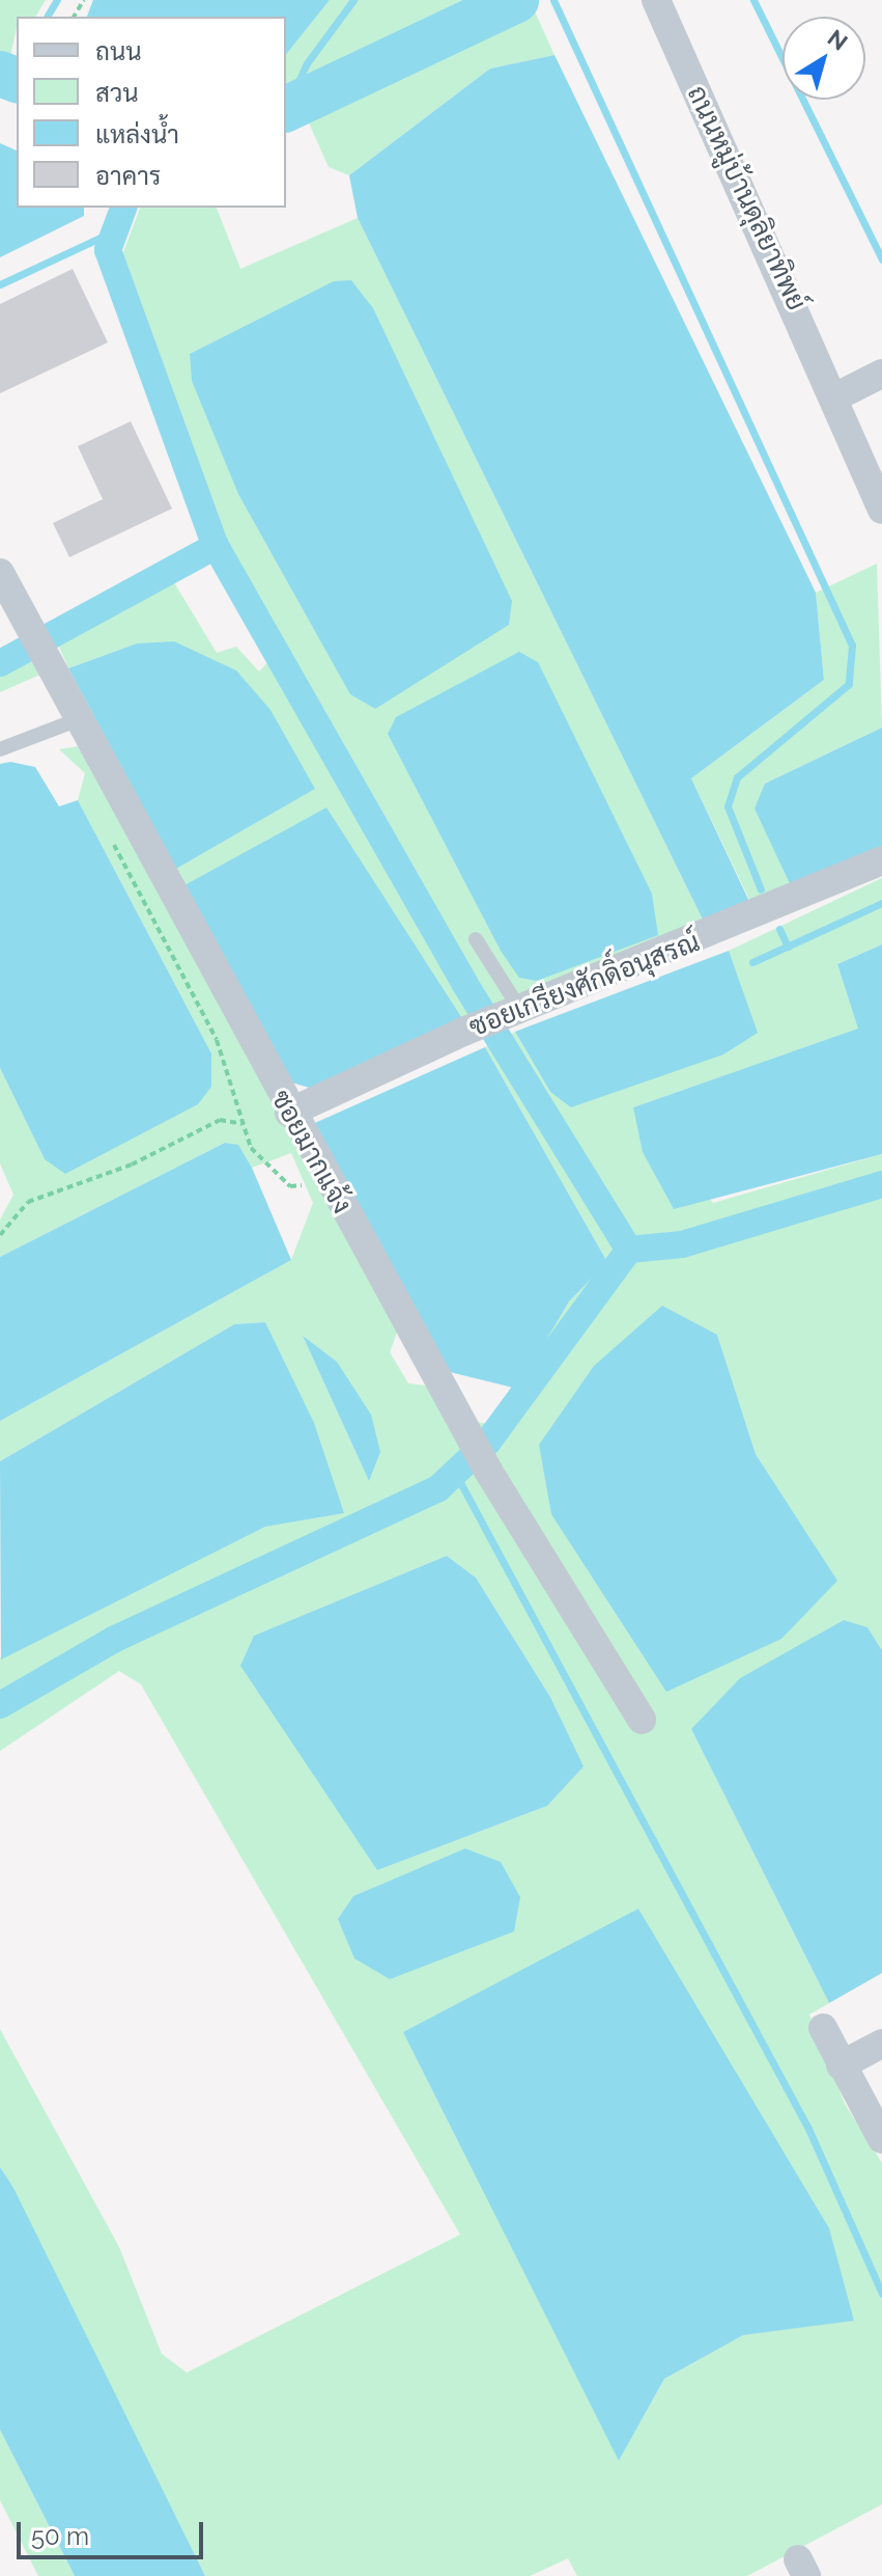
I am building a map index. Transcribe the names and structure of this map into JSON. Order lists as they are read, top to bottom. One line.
{"streets":{"street":["ถนนหมู่บ้านดุลิยาทิพย์","ซอยเกรียงศักดิ์อนุสรณ์","ซอยมากแจ้ง"]},"crossings":[["ซอยเกรียงศักดิ์อนุสรณ์","ซอยมากแจ้ง"]],"legend":["ถนน","สวน","แหล่งน้ำ","อาคาร"],"scale_bar":"50 m","north":"top right"}
